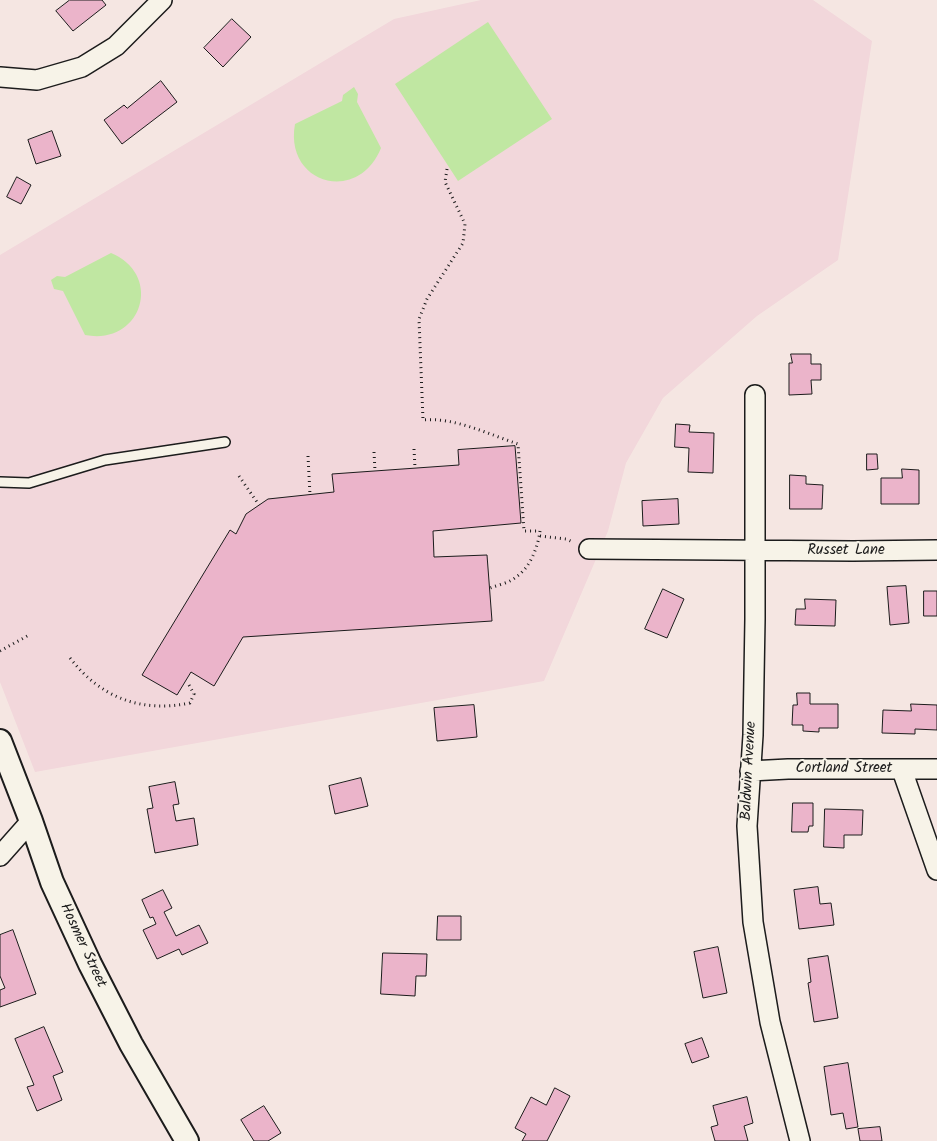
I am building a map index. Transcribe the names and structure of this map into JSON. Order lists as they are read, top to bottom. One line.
{"streets":{"street":["Russet Lane","Cortland Street","Baldwin Avenue","Hosmer Street"]},"crossings":[["Russet Lane","Baldwin Avenue"],["Cortland Street","Baldwin Avenue"]]}
